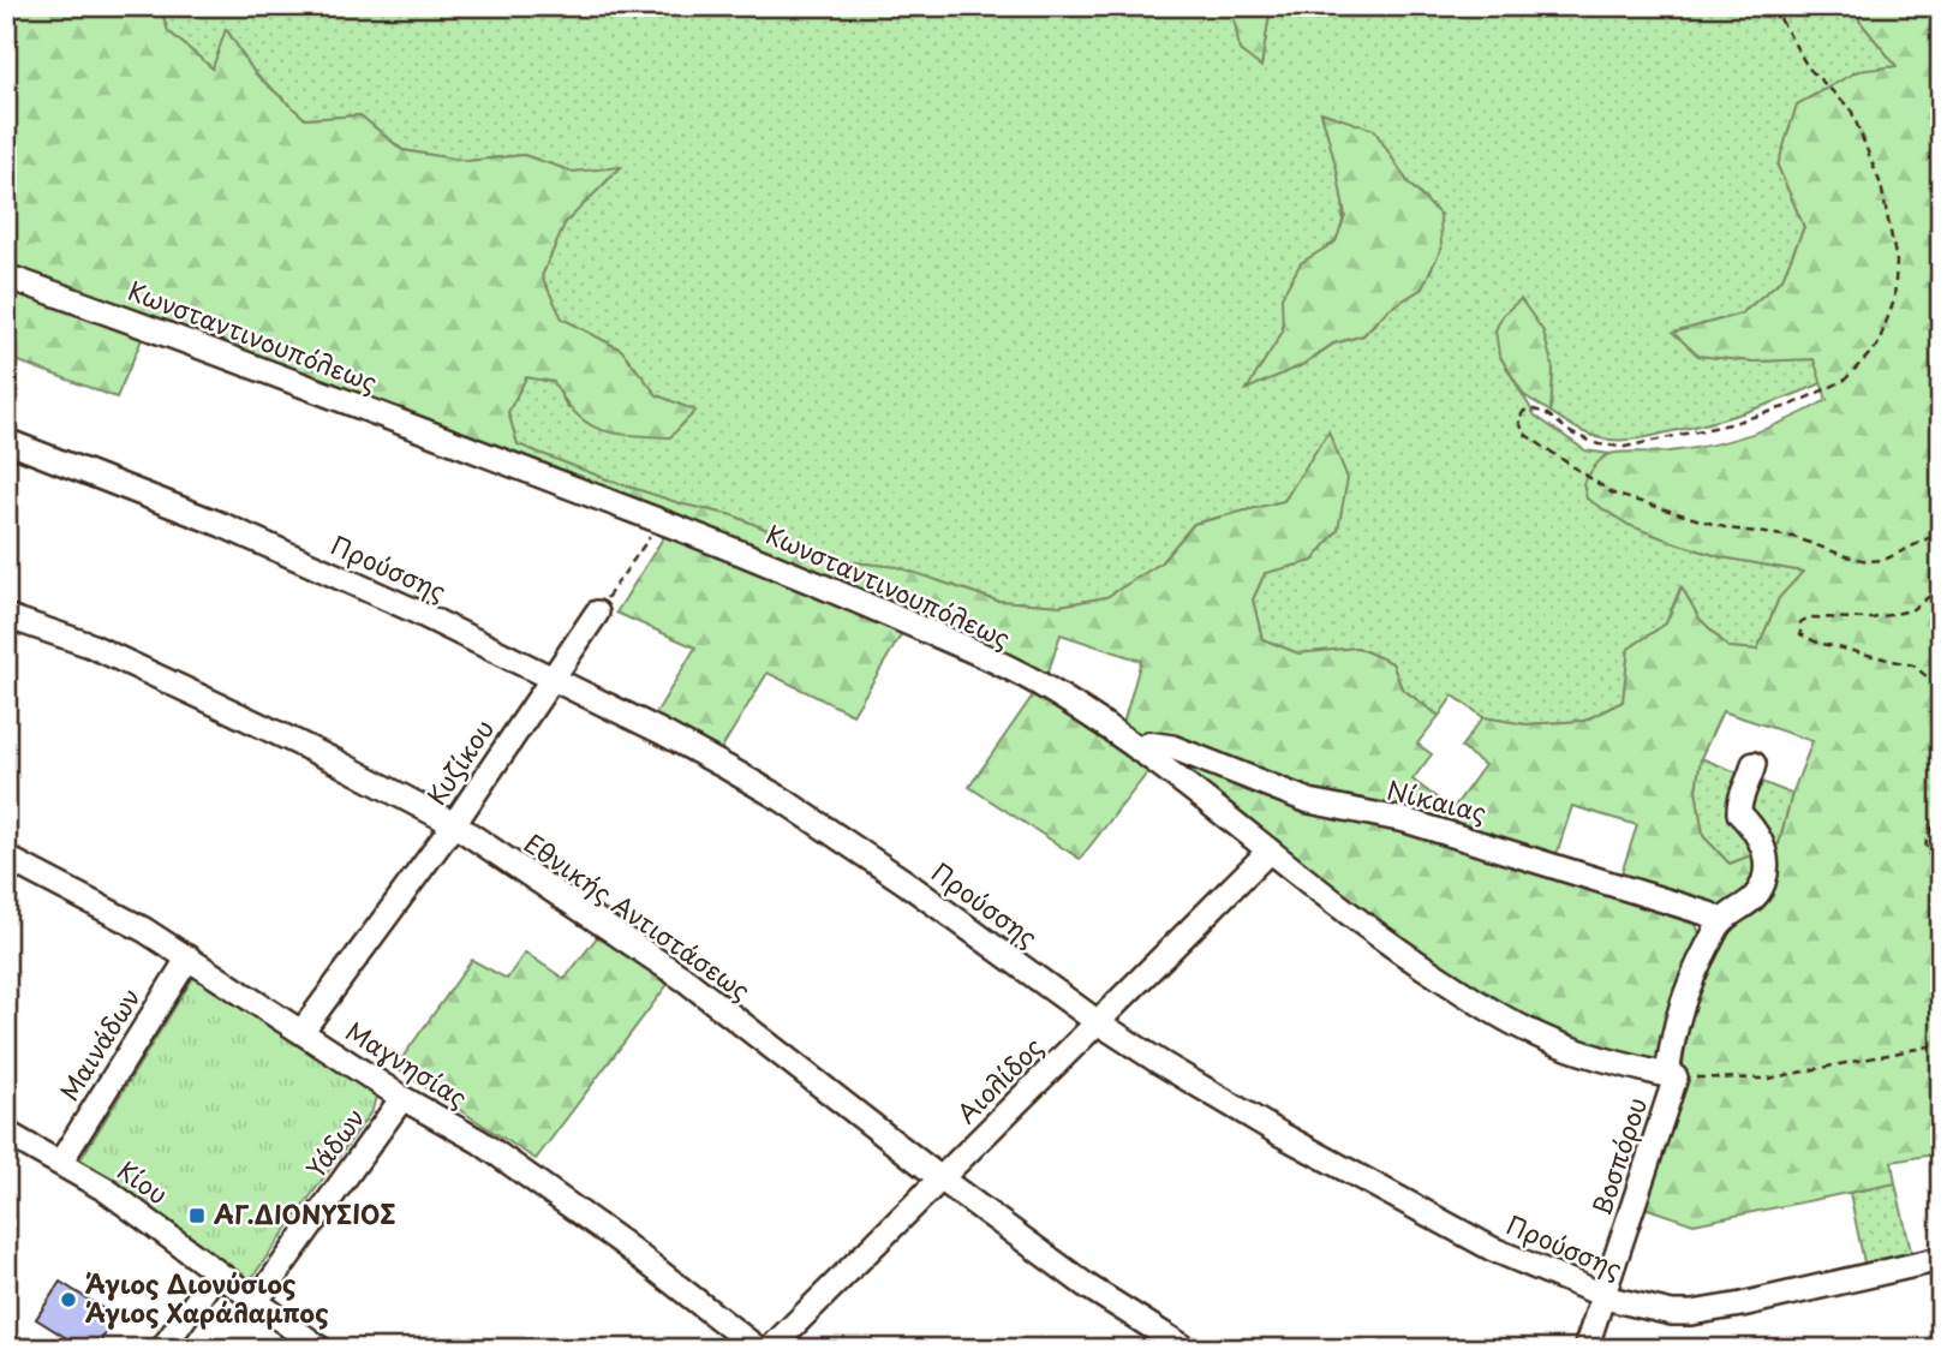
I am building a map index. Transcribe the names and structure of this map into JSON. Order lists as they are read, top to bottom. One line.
{"streets":{"street":["Κωνσταντινουπόλεως","Προύσσης","Κυζίκου","Νίκαιας","Εθνικής Αντιστάσεως","Μαινάδων","Μαγνησίας","Αιολίδος","Υάδων","Βοσπόρου","Κίου"]},"crossings":[["Κωνσταντινουπόλεως","Νίκαιας"],["Κωνσταντινουπόλεως","Αιολίδος"],["Κωνσταντινουπόλεως","Βοσπόρου"],["Προύσσης","Κυζίκου"],["Προύσσης","Αιολίδος"],["Προύσσης","Βοσπόρου"],["Κυζίκου","Εθνικής Αντιστάσεως"],["Κυζίκου","Μαγνησίας"],["Νίκαιας","Βοσπόρου"],["Εθνικής Αντιστάσεως","Αιολίδος"],["Μαινάδων","Μαγνησίας"],["Μαινάδων","Κίου"],["Μαγνησίας","Υάδων"],["Υάδων","Κίου"]],"places":{"transit":["ΑΓ.ΔΙΟΝΥΣΙΟΣ"],"other":["Άγιος Διονύσιος Άγιος Χαράλαμπος"]}}
